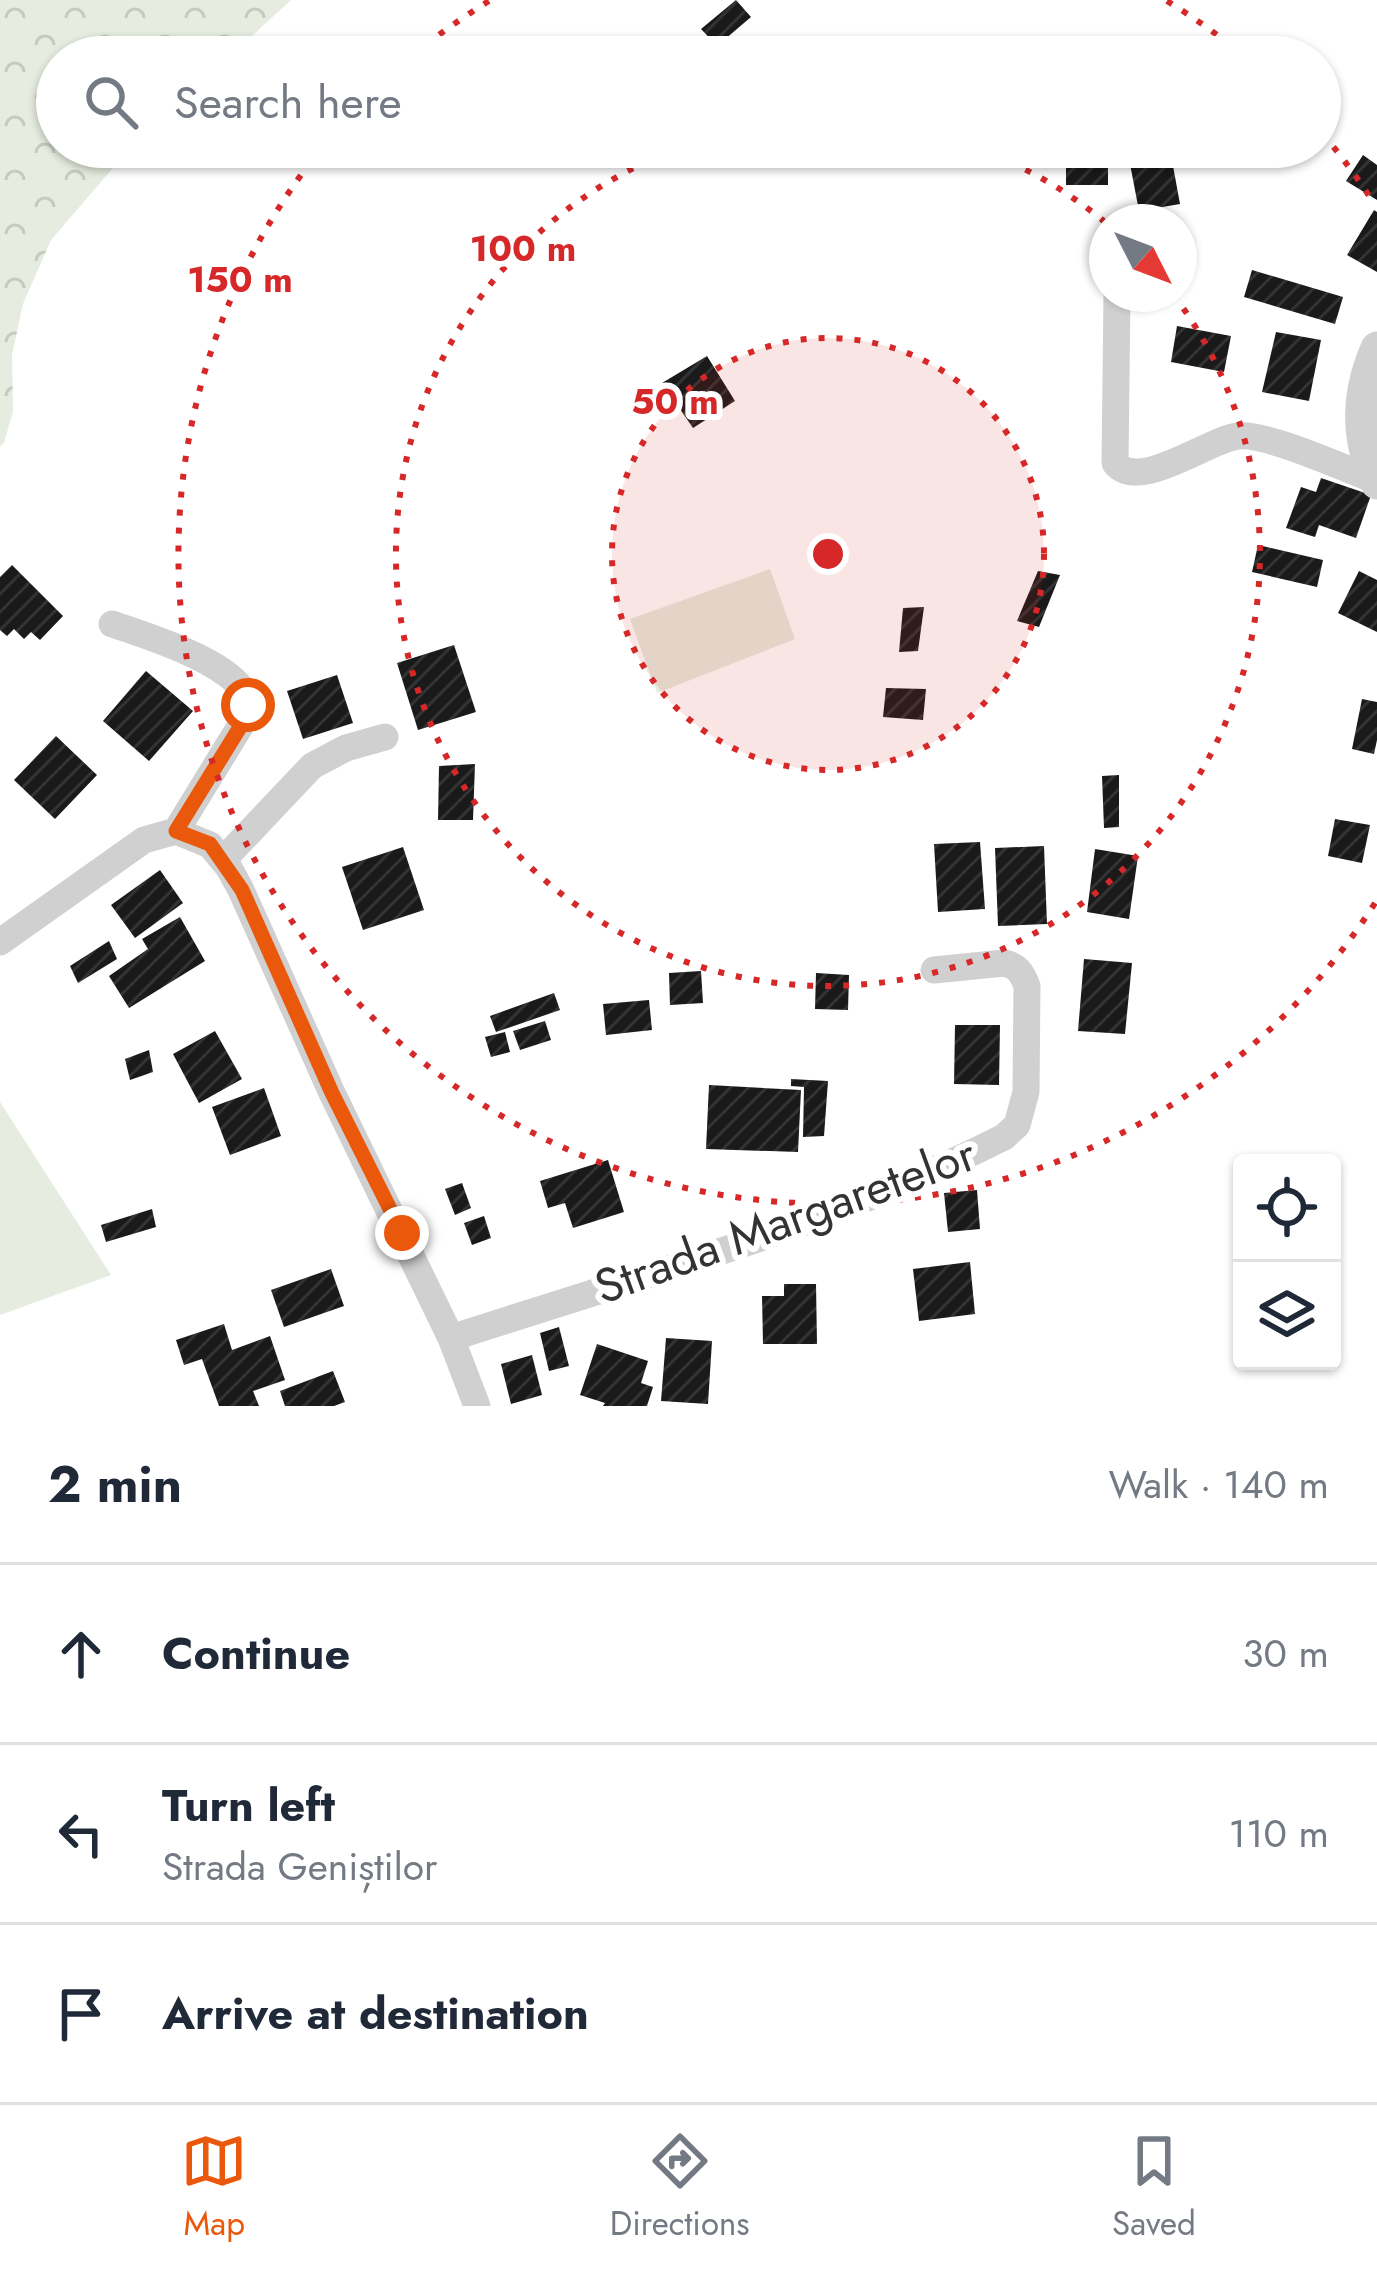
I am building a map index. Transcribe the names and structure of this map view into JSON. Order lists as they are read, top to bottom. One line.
{"streets":{"street":["Strada Margaretelor"]},"north":"bottom right","page":{"search":"Search here","heading":["2 min","Walk · 140 m"],"list":[["Continue","30 m"],["Turn left","Strada Geniștilor","110 m"],"Arrive at destination"],"nav":["Map","Directions","Saved"]},"rings":["100 m","150 m","50 m"]}
